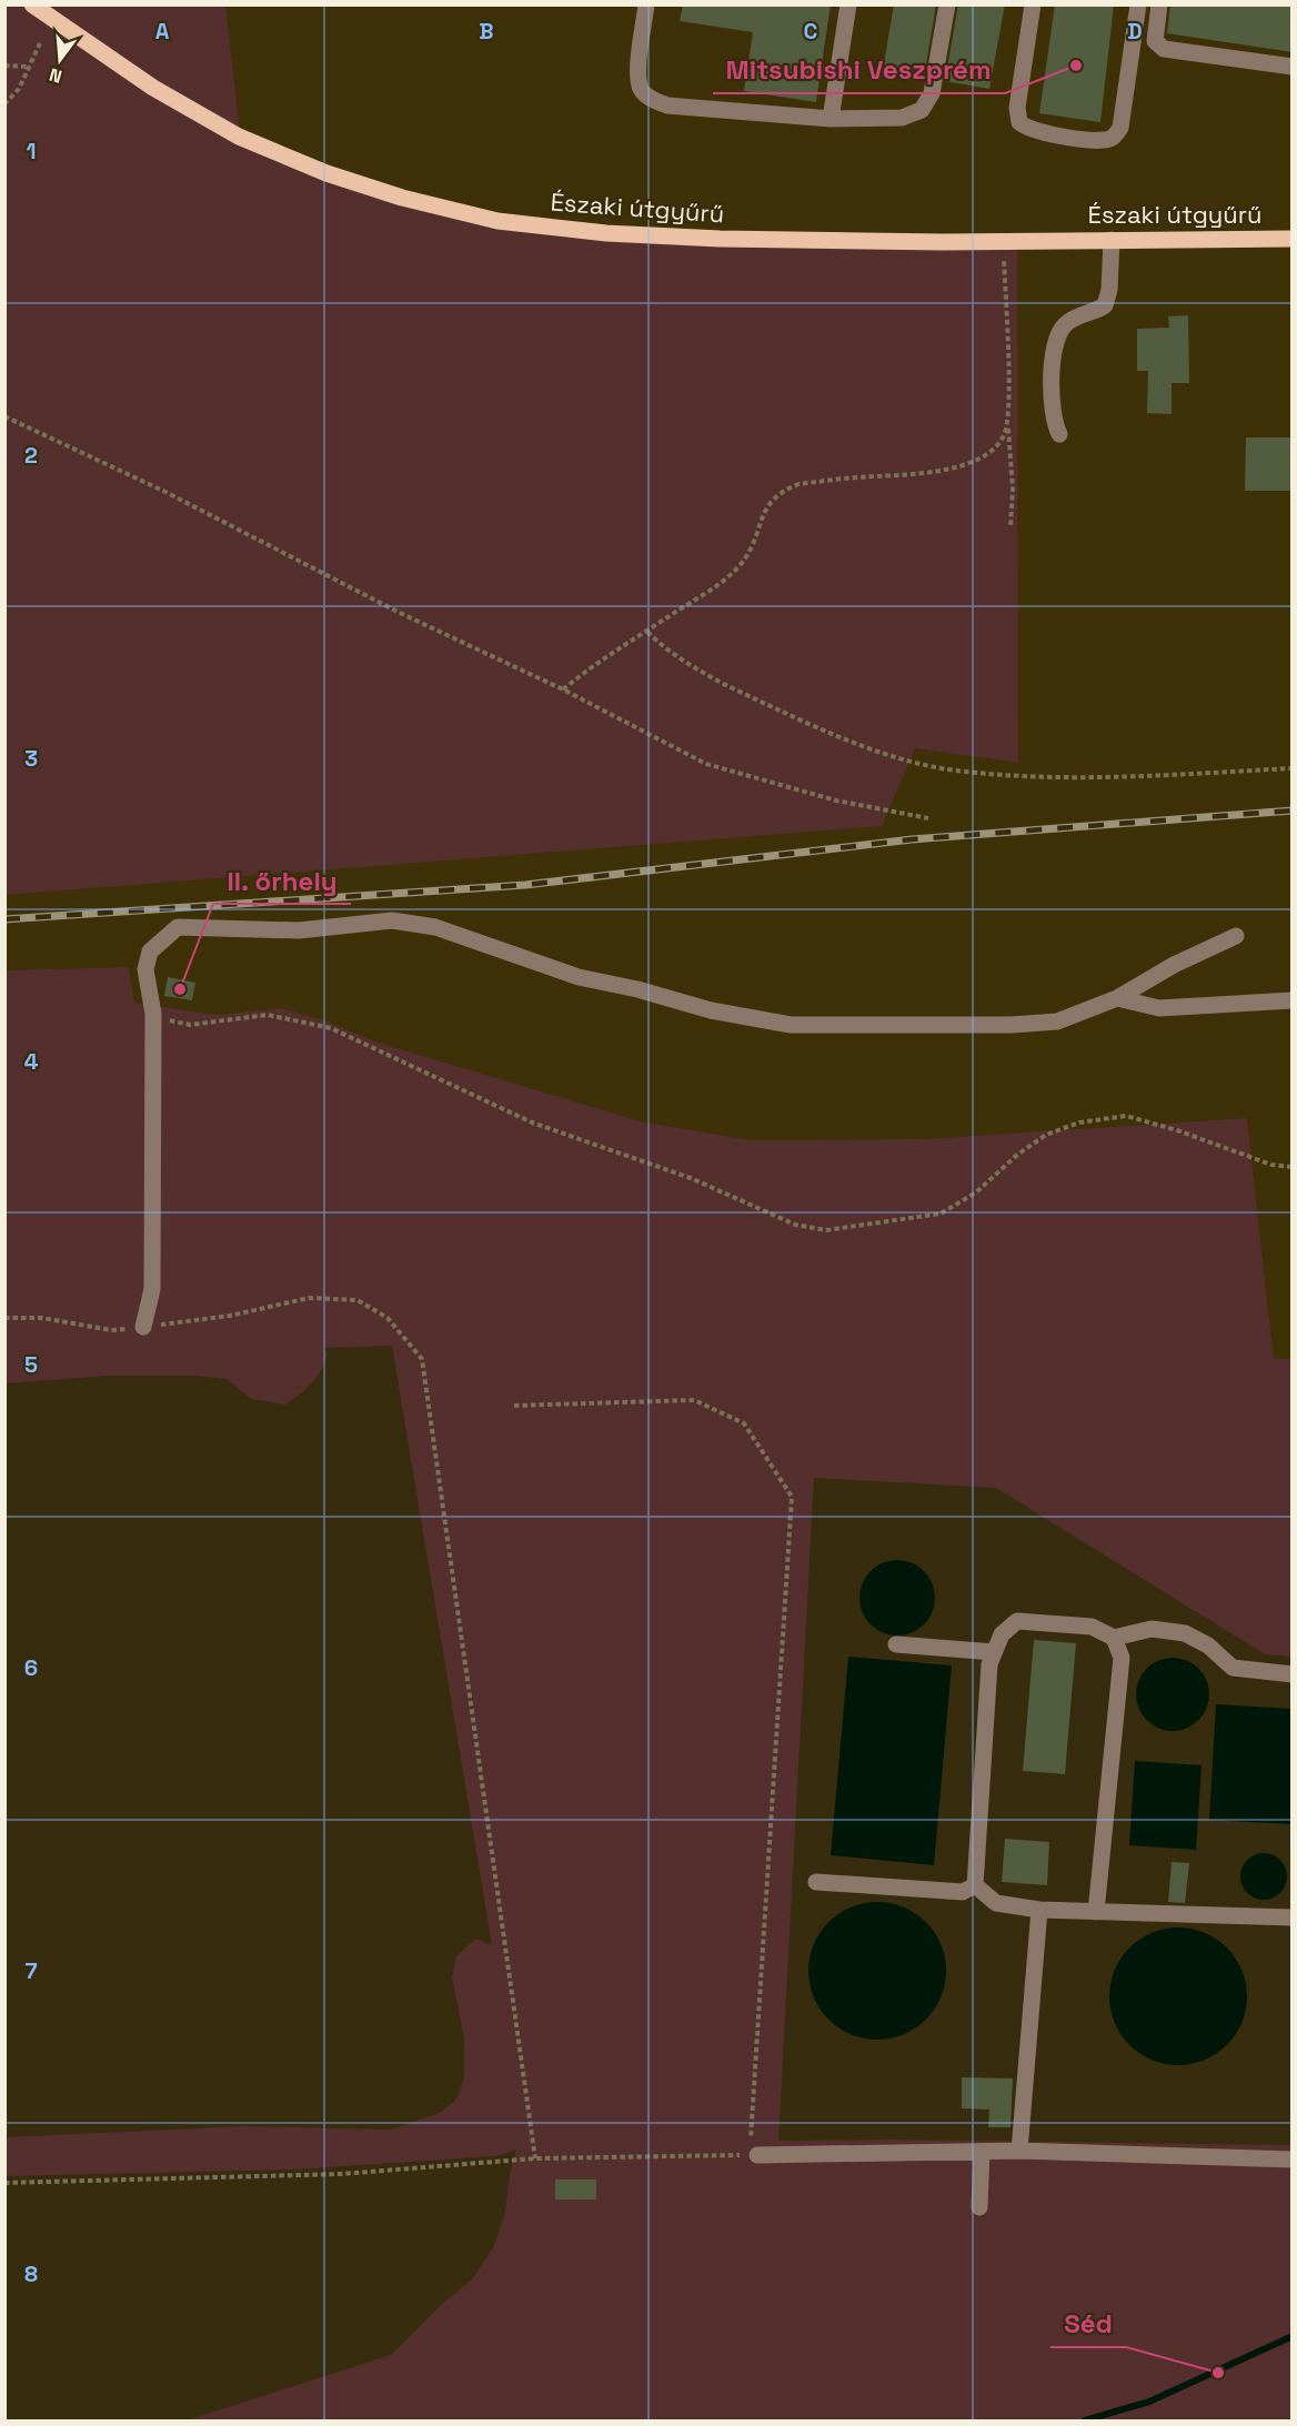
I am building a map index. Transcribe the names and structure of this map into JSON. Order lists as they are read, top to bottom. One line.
{"streets":{"main road":["Északi útgyűrű"]},"places":["Mitsubishi Veszprém","II. őrhely","Séd"],"north":"bottom","grid":{"columns":["A","B","C","D"],"rows":["1","2","3","4","5","6","7","8"]}}
